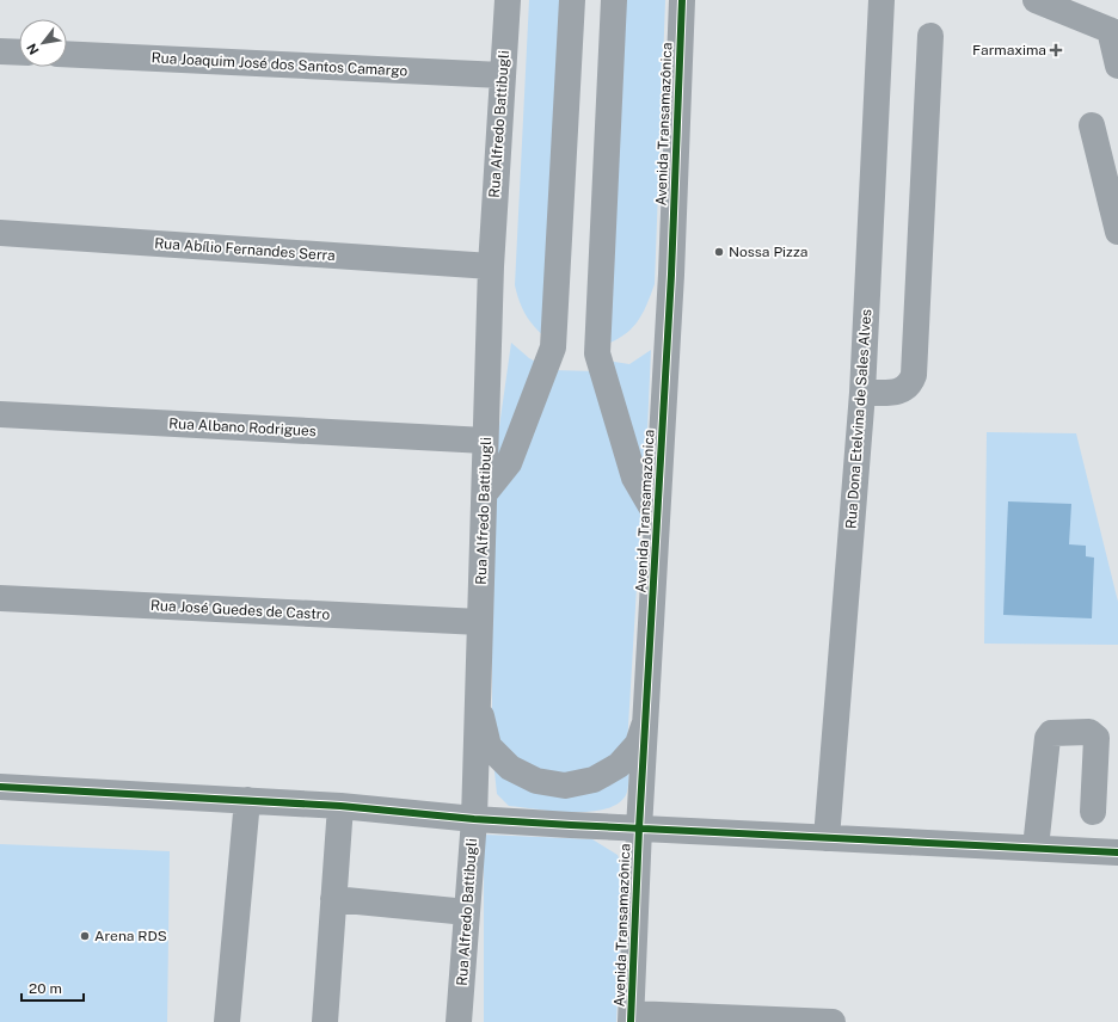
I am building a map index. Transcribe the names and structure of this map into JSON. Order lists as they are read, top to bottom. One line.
{"streets":{"street":["Rua Joaquim José dos Santos Camargo","Rua Alfredo Battibugli","Avenida Transamazônica","Rua Abílio Fernandes Serra","Rua Dona Etelvina de Sales Alves","Rua Albano Rodrigues","Rua José Guedes de Castro"]},"crossings":[["Rua Joaquim José dos Santos Camargo","Rua Alfredo Battibugli"],["Rua Alfredo Battibugli","Rua Abílio Fernandes Serra"],["Rua Alfredo Battibugli","Rua Albano Rodrigues"],["Rua Alfredo Battibugli","Rua José Guedes de Castro"]],"places":{"health":["Farmaxima"],"other":["Nossa Pizza","Arena RDS"]},"scale_bar":"20 m","north":"bottom left"}
